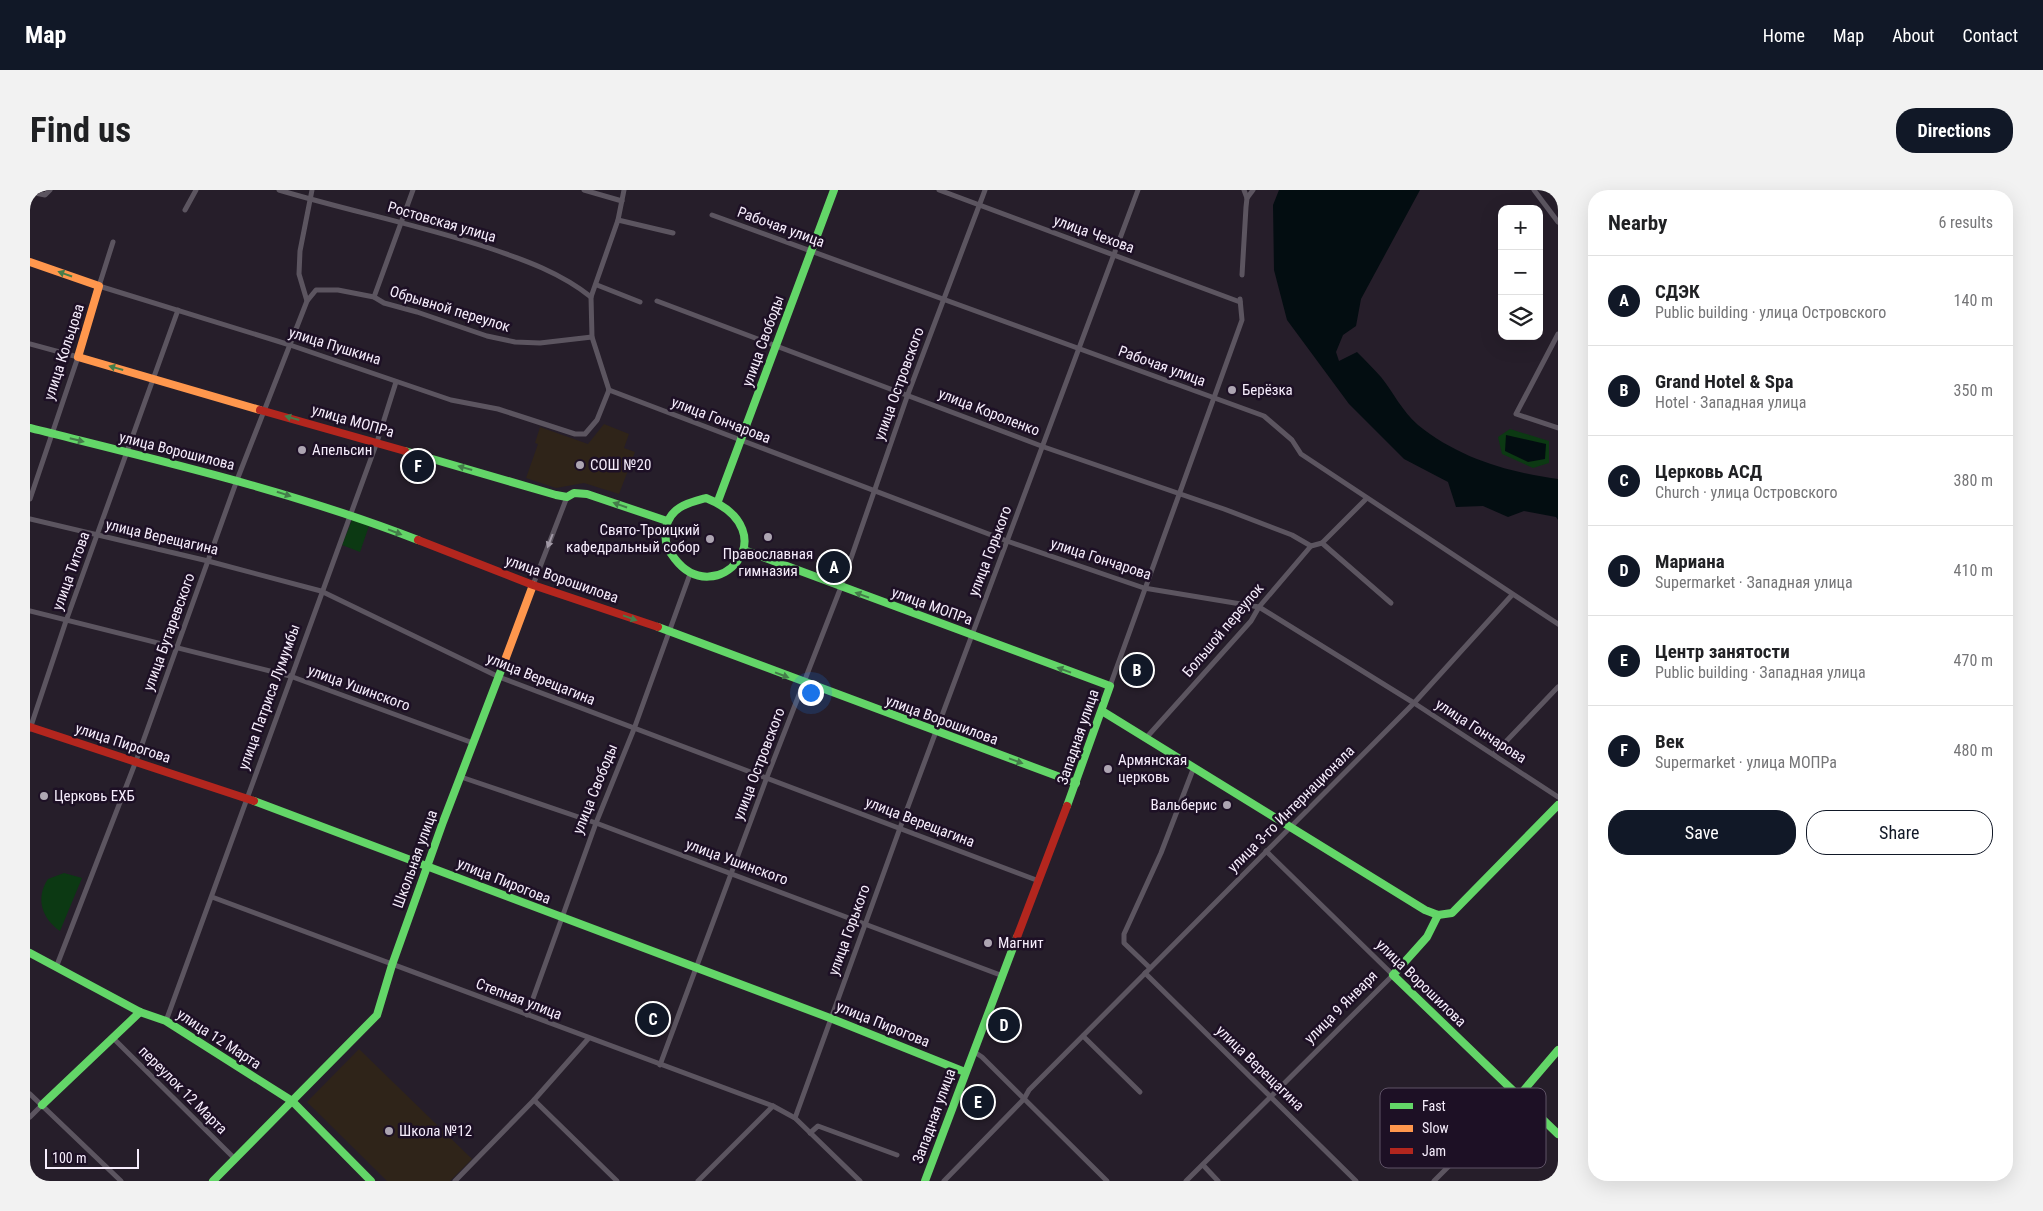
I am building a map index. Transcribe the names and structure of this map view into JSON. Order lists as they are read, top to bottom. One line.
{"streets":{"street":["Ростовская улица","Рабочая улица","улица Чехова","Обрывной переулок","улица Свободы","улица Пушкина","улица Кольцова","улица Островского","улица Короленко","улица Гончарова","улица МОПРа","улица Ворошилова","улица Верещагина","улица Горького","улица Титова","Большой переулок","улица Бутаревского","улица Ушинского","улица Патриса Лумумбы","Западная улица","улица Пирогова","улица 3-го Интернационала","Школьная улица","Степная улица","улица 9 Января","улица 12 Марта","переулок 12 Марта"]},"crossings":[["Рабочая улица","улица Свободы"],["Рабочая улица","улица Островского"],["Рабочая улица","улица Горького"],["Рабочая улица","Западная улица"],["Рабочая улица","улица 3-го Интернационала"],["улица Чехова","улица Островского"],["улица Чехова","улица Горького"],["улица Чехова","Западная улица"],["Обрывной переулок","улица Бутаревского"],["улица Свободы","улица Короленко"],["улица Свободы","улица Гончарова"],["улица Свободы","улица МОПРа"],["улица Свободы","улица Ворошилова"],["улица Свободы","улица Верещагина"],["улица Свободы","улица Ушинского"],["улица Свободы","улица Пирогова"],["улица Свободы","Степная улица"],["улица Пушкина","улица Кольцова"],["улица Пушкина","улица Гончарова"],["улица Пушкина","улица Титова"],["улица Пушкина","улица Бутаревского"],["улица Пушкина","улица Патриса Лумумбы"],["улица Кольцова","улица МОПРа"],["улица Кольцова","улица Ворошилова"],["улица Островского","улица Короленко"],["улица Островского","улица Гончарова"],["улица Островского","улица МОПРа"],["улица Островского","улица Ворошилова"],["улица Островского","улица Верещагина"],["улица Островского","улица Ушинского"],["улица Островского","улица Пирогова"],["улица Островского","Степная улица"],["улица Короленко","улица Горького"],["улица Короленко","Большой переулок"],["улица Короленко","Западная улица"],["улица Гончарова","улица Горького"],["улица Гончарова","Большой переулок"],["улица Гончарова","Западная улица"],["улица Гончарова","улица 3-го Интернационала"],["улица МОПРа","улица Горького"],["улица МОПРа","улица Титова"],["улица МОПРа","улица Бутаревского"],["улица МОПРа","улица Патриса Лумумбы"],["улица МОПРа","Западная улица"],["улица МОПРа","Школьная улица"],["улица Ворошилова","улица Горького"],["улица Ворошилова","улица Титова"],["улица Ворошилова","улица Бутаревского"],["улица Ворошилова","улица Патриса Лумумбы"],["улица Ворошилова","Западная улица"],["улица Ворошилова","улица 3-го Интернационала"],["улица Ворошилова","Школьная улица"],["улица Ворошилова","улица 9 Января"],["улица Верещагина","улица Горького"],["улица Верещагина","улица Титова"],["улица Верещагина","улица Бутаревского"],["улица Верещагина","улица Патриса Лумумбы"],["улица Верещагина","Западная улица"],["улица Верещагина","улица 3-го Интернационала"],["улица Верещагина","Школьная улица"],["улица Верещагина","улица 9 Января"],["улица Горького","улица Ушинского"],["улица Горького","улица Пирогова"],["улица Горького","Степная улица"],["улица Титова","улица Ушинского"],["улица Титова","улица Пирогова"],["улица Бутаревского","улица Ушинского"],["улица Бутаревского","улица Пирогова"],["улица Бутаревского","улица 12 Марта"],["улица Ушинского","улица Патриса Лумумбы"],["улица Ушинского","Западная улица"],["улица Ушинского","Школьная улица"],["улица Патриса Лумумбы","улица Пирогова"],["улица Патриса Лумумбы","Степная улица"],["улица Патриса Лумумбы","улица 12 Марта"],["Западная улица","улица Пирогова"],["улица Пирогова","Школьная улица"],["Школьная улица","Степная улица"],["Школьная улица","улица 12 Марта"],["Школьная улица","переулок 12 Марта"]],"one_way":["улица МОПРа","улица Ворошилова"],"places":["Берёзка","Апельсин","СОШ №20","Православная гимназия","Свято-Троицкий кафедральный собор","Армянская церковь","Церковь ЕХБ","Вальберис","Магнит","Школа №12"],"legend":["Fast","Slow","Jam"],"scale_bar":"100 m","page":{"header":"Map","nav":["Home","Map","About","Contact"],"buttons":["Directions",["Save","Share"]],"title":"Find us","heading":["Nearby","6 results"],"map_buttons":["+","−"],"list":[{"mark":"A","name":"СДЭК","note":"Public building · улица Островского","value":"140 m"},{"mark":"B","name":"Grand Hotel & Spa","note":"Hotel · Западная улица","value":"350 m"},{"mark":"C","name":"Церковь АСД","note":"Church · улица Островского","value":"380 m"},{"mark":"D","name":"Мариана","note":"Supermarket · Западная улица","value":"410 m"},{"mark":"E","name":"Центр занятости","note":"Public building · Западная улица","value":"470 m"},{"mark":"F","name":"Век","note":"Supermarket · улица МОПРа","value":"480 m"}],"pins":["F","A","B","C","D","E"],"scale":"100 m"}}
